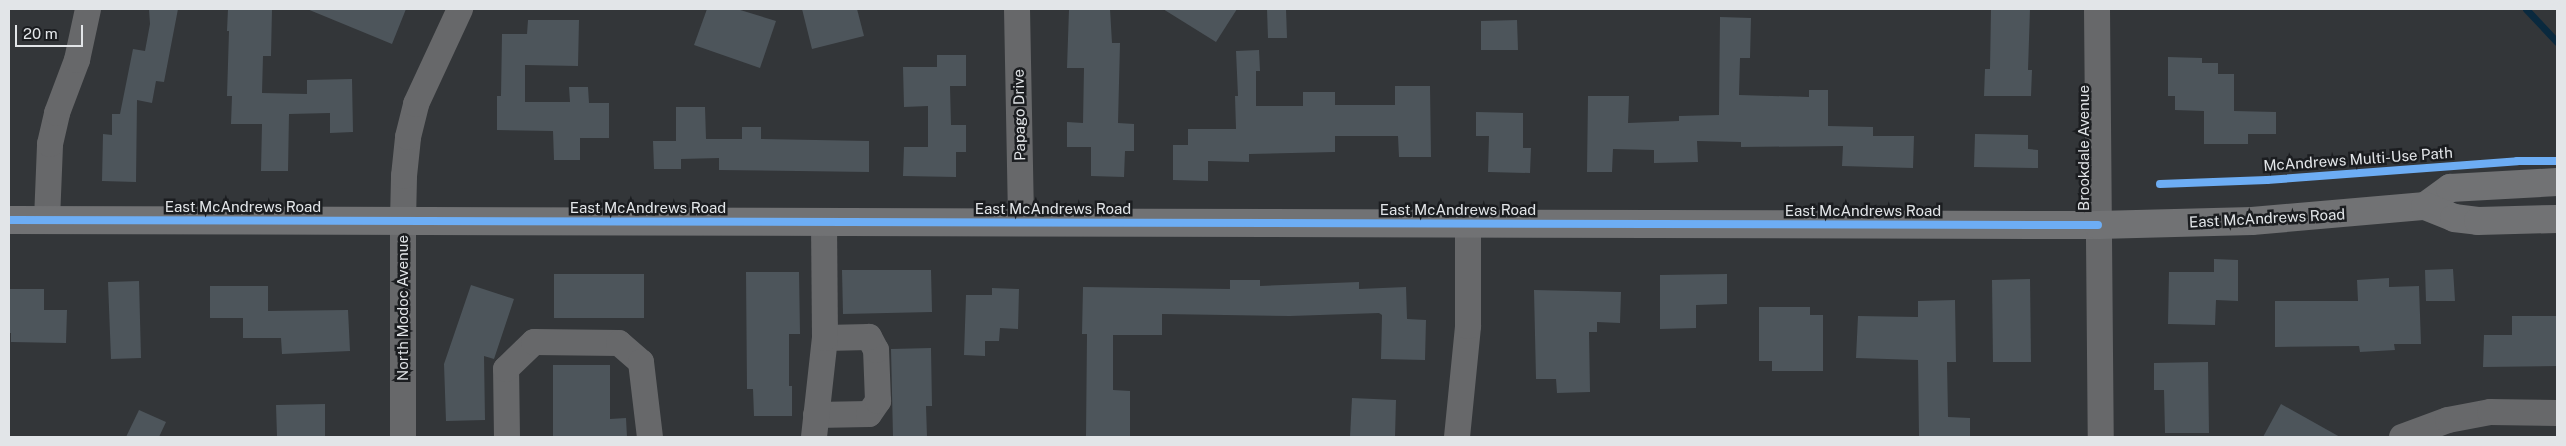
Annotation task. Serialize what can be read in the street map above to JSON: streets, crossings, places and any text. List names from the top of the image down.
{
  "streets": {
    "main road": ["East McAndrews Road"],
    "street": ["Papago Drive", "Brookdale Avenue", "North Modoc Avenue"],
    "cycle path": ["McAndrews Multi-Use Path"]
  },
  "crossings": [
    ["Papago Drive", "East McAndrews Road"],
    ["Brookdale Avenue", "East McAndrews Road"],
    ["East McAndrews Road", "North Modoc Avenue"]
  ],
  "scale_bar": "20 m"
}
